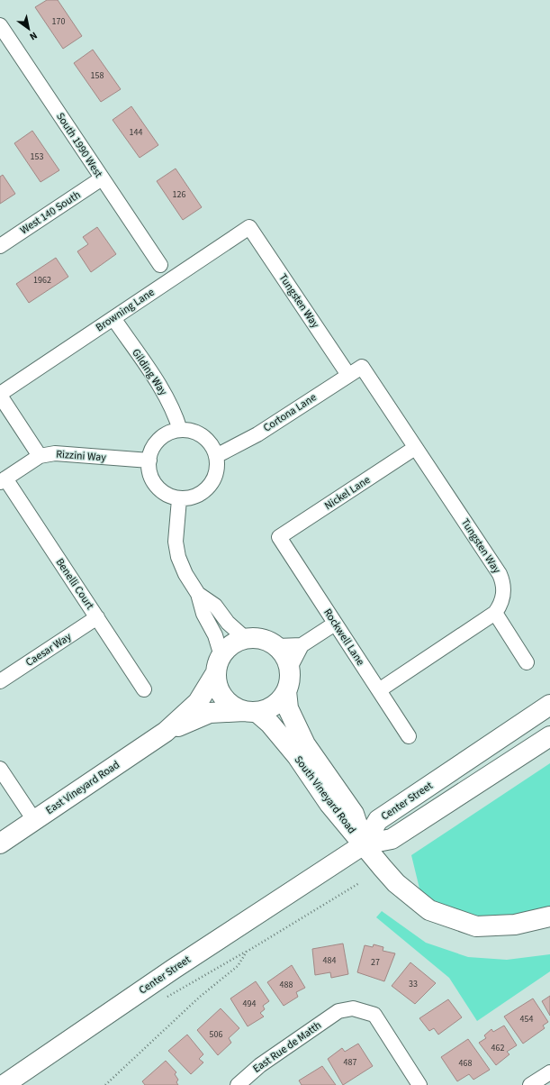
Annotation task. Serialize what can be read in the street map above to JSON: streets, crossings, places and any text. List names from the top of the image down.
{
  "streets": {
    "street": [
      "South 1990 West",
      "West 140 South",
      "Tungsten Way",
      "Browning Lane",
      "Gilding Way",
      "Cortona Lane",
      "Rizzini Way",
      "Nickel Lane",
      "Benelli Court",
      "Rockwell Lane",
      "Caesar Way",
      "East Vineyard Road",
      "South Vineyard Road",
      "Center Street",
      "East Rue de Matth"
    ]
  },
  "crossings": [
    ["South 1990 West", "West 140 South"],
    ["Tungsten Way", "Browning Lane"],
    ["Tungsten Way", "Cortona Lane"],
    ["Tungsten Way", "Nickel Lane"],
    ["Browning Lane", "Gilding Way"],
    ["Browning Lane", "Rizzini Way"],
    ["Gilding Way", "Cortona Lane"],
    ["Gilding Way", "Rizzini Way"],
    ["Cortona Lane", "Rizzini Way"],
    ["Rizzini Way", "Benelli Court"],
    ["Nickel Lane", "Rockwell Lane"],
    ["Benelli Court", "Caesar Way"],
    ["East Vineyard Road", "South Vineyard Road"],
    ["South Vineyard Road", "Center Street"]
  ],
  "house_numbers": [
    "170",
    "158",
    "144",
    "153",
    "126",
    "1962",
    "484",
    "27",
    "33",
    "488",
    "494",
    "454",
    "506",
    "462",
    "487",
    "468"
  ],
  "north": "bottom right"
}
